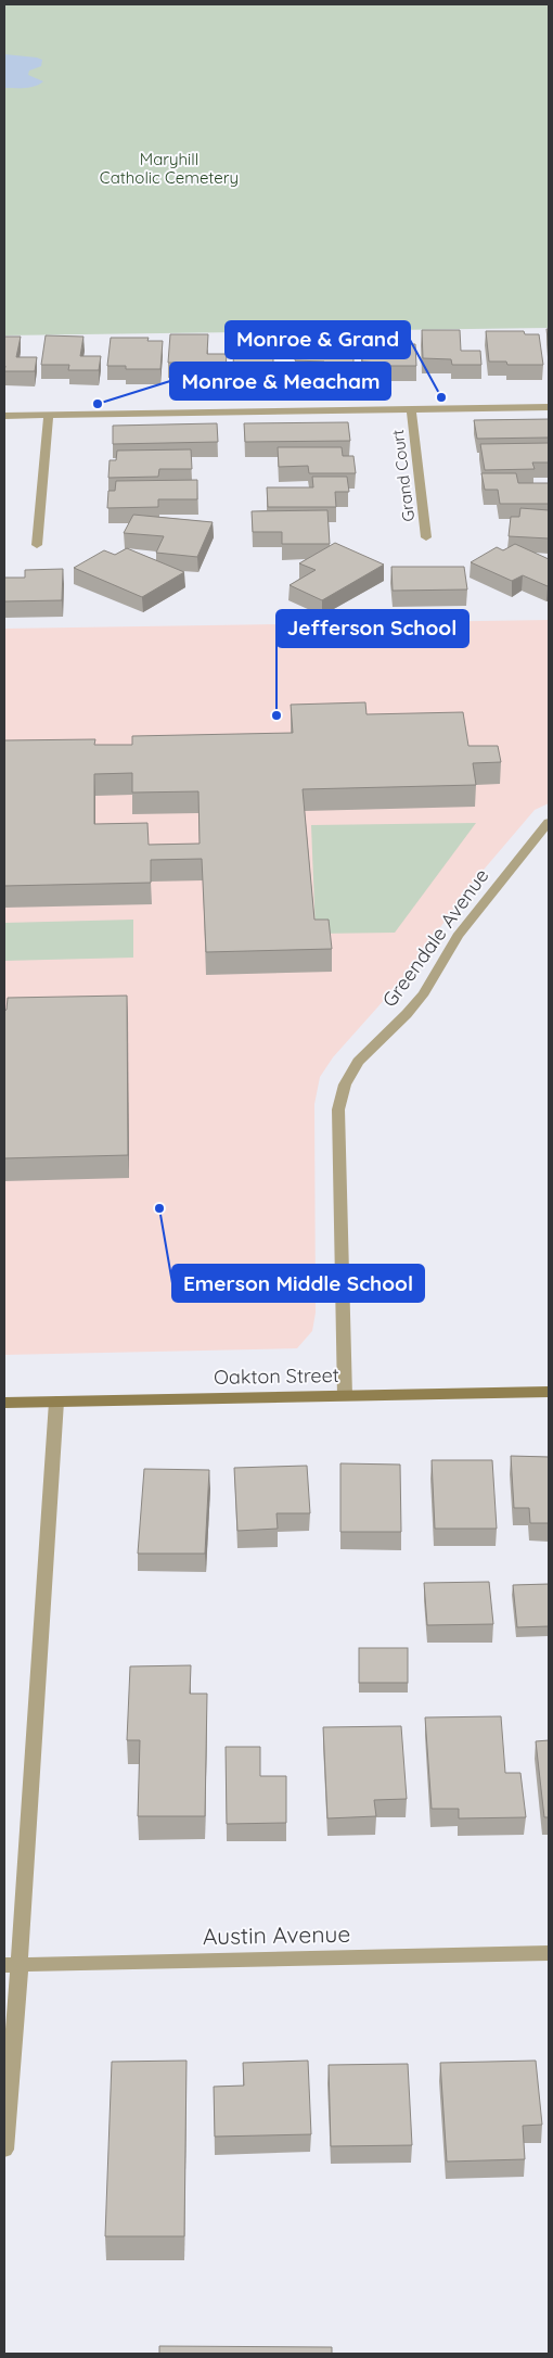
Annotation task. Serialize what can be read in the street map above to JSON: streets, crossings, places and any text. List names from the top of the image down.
{
  "streets": {
    "main road": ["Oakton Street"],
    "street": ["Grand Court", "Greendale Avenue", "Austin Avenue"]
  },
  "crossings": [
    ["Greendale Avenue", "Oakton Street"]
  ],
  "parks": ["Maryhill Catholic Cemetery"],
  "places": [
    "Monroe & Grand",
    "Monroe & Meacham",
    "Jefferson School",
    "Emerson Middle School"
  ]
}
